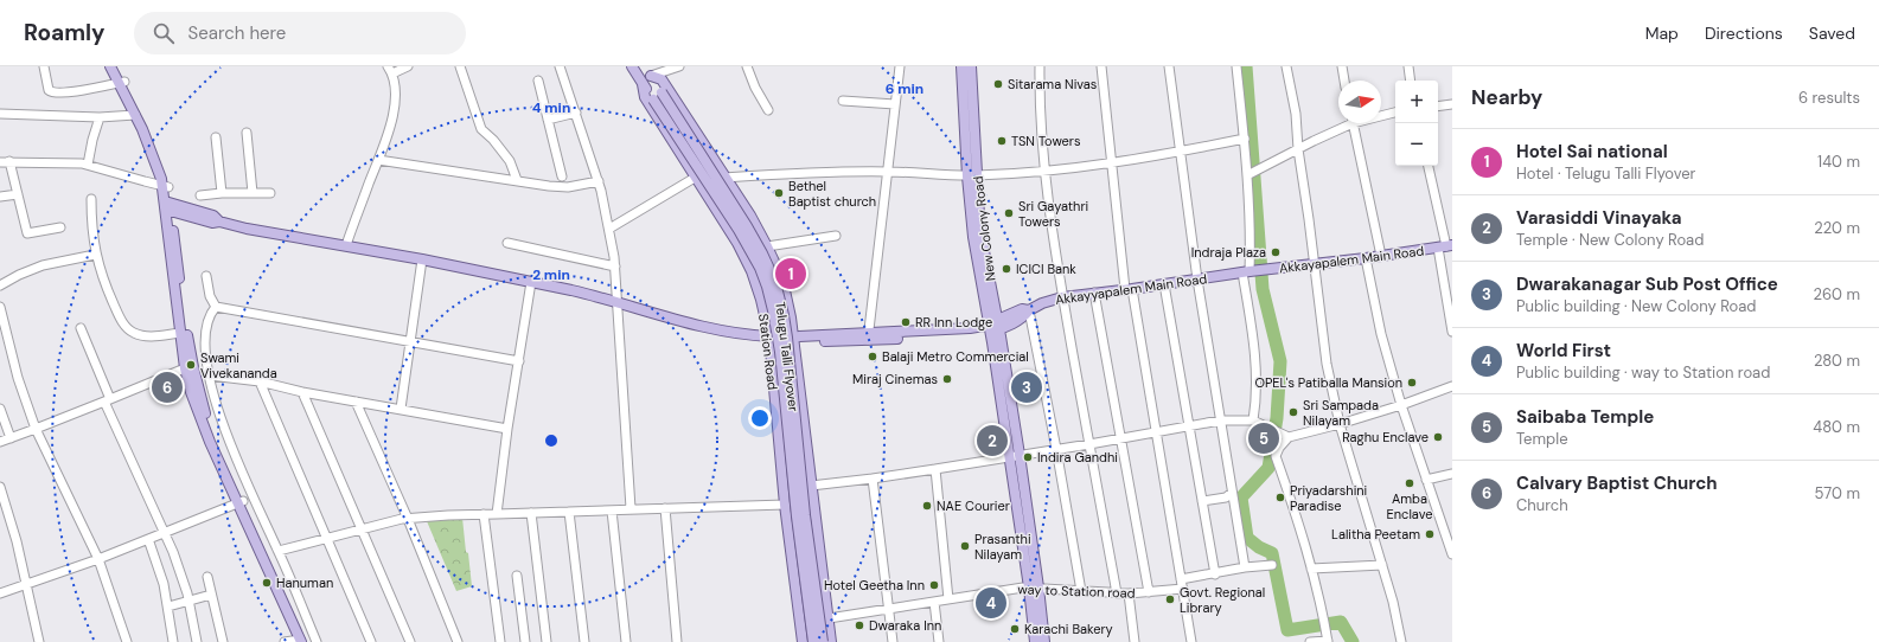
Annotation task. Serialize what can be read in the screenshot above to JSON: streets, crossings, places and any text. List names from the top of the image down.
{
  "streets": {
    "main road": [
      "New Colony Road",
      "Akkayapalem Main Road",
      "Akkayyapalem Main Road",
      "Station Road",
      "Telugu Talli Flyover"
    ],
    "street": ["way to Station road"]
  },
  "crossings": [
    ["New Colony Road", "Akkayyapalem Main Road"],
    ["New Colony Road", "way to Station road"],
    ["Akkayapalem Main Road", "Akkayyapalem Main Road"],
    ["Station Road", "Telugu Talli Flyover"]
  ],
  "places": [
    "Sitarama Nivas",
    "TSN Towers",
    "Bethel Baptist church",
    "Sri Gayathri Towers",
    "Indraja Plaza",
    "ICICI Bank",
    "RR Inn Lodge",
    "Balaji Metro Commercial",
    "Swami Vivekananda",
    "Miraj Cinemas",
    "OPEL's Patiballa Mansion",
    "Sri Sampada Nilayam",
    "Raghu Enclave",
    "Indira Gandhi",
    "Amba Enclave",
    "Priyadarshini Paradise",
    "NAE Courier",
    "Lalitha Peetam",
    "Prasanthi Nilayam",
    "Hanuman",
    "Hotel Geetha Inn",
    "Govt. Regional Library",
    "Dwaraka Inn",
    "Karachi Bakery"
  ],
  "north": "right",
  "page": {
    "header": "Roamly",
    "search": "Search here",
    "nav": ["Map", "Directions", "Saved"],
    "heading": ["Nearby", "6 results"],
    "map_buttons": ["+", "−"],
    "list": [
      {
        "mark": "1",
        "name": "Hotel Sai national",
        "note": "Hotel · Telugu Talli Flyover",
        "value": "140 m"
      },
      {
        "mark": "2",
        "name": "Varasiddi Vinayaka",
        "note": "Temple · New Colony Road",
        "value": "220 m"
      },
      {
        "mark": "3",
        "name": "Dwarakanagar Sub Post Office",
        "note": "Public building · New Colony Road",
        "value": "260 m"
      },
      {
        "mark": "4",
        "name": "World First",
        "note": "Public building · way to Station road",
        "value": "280 m"
      },
      {
        "mark": "5",
        "name": "Saibaba Temple",
        "note": "Temple",
        "value": "480 m"
      },
      {
        "mark": "6",
        "name": "Calvary Baptist Church",
        "note": "Church",
        "value": "570 m"
      }
    ],
    "pins": [
      "1",
      "3",
      "6",
      "5",
      "2",
      "4"
    ]
  },
  "rings": ["6 min", "4 min", "2 min"]
}
